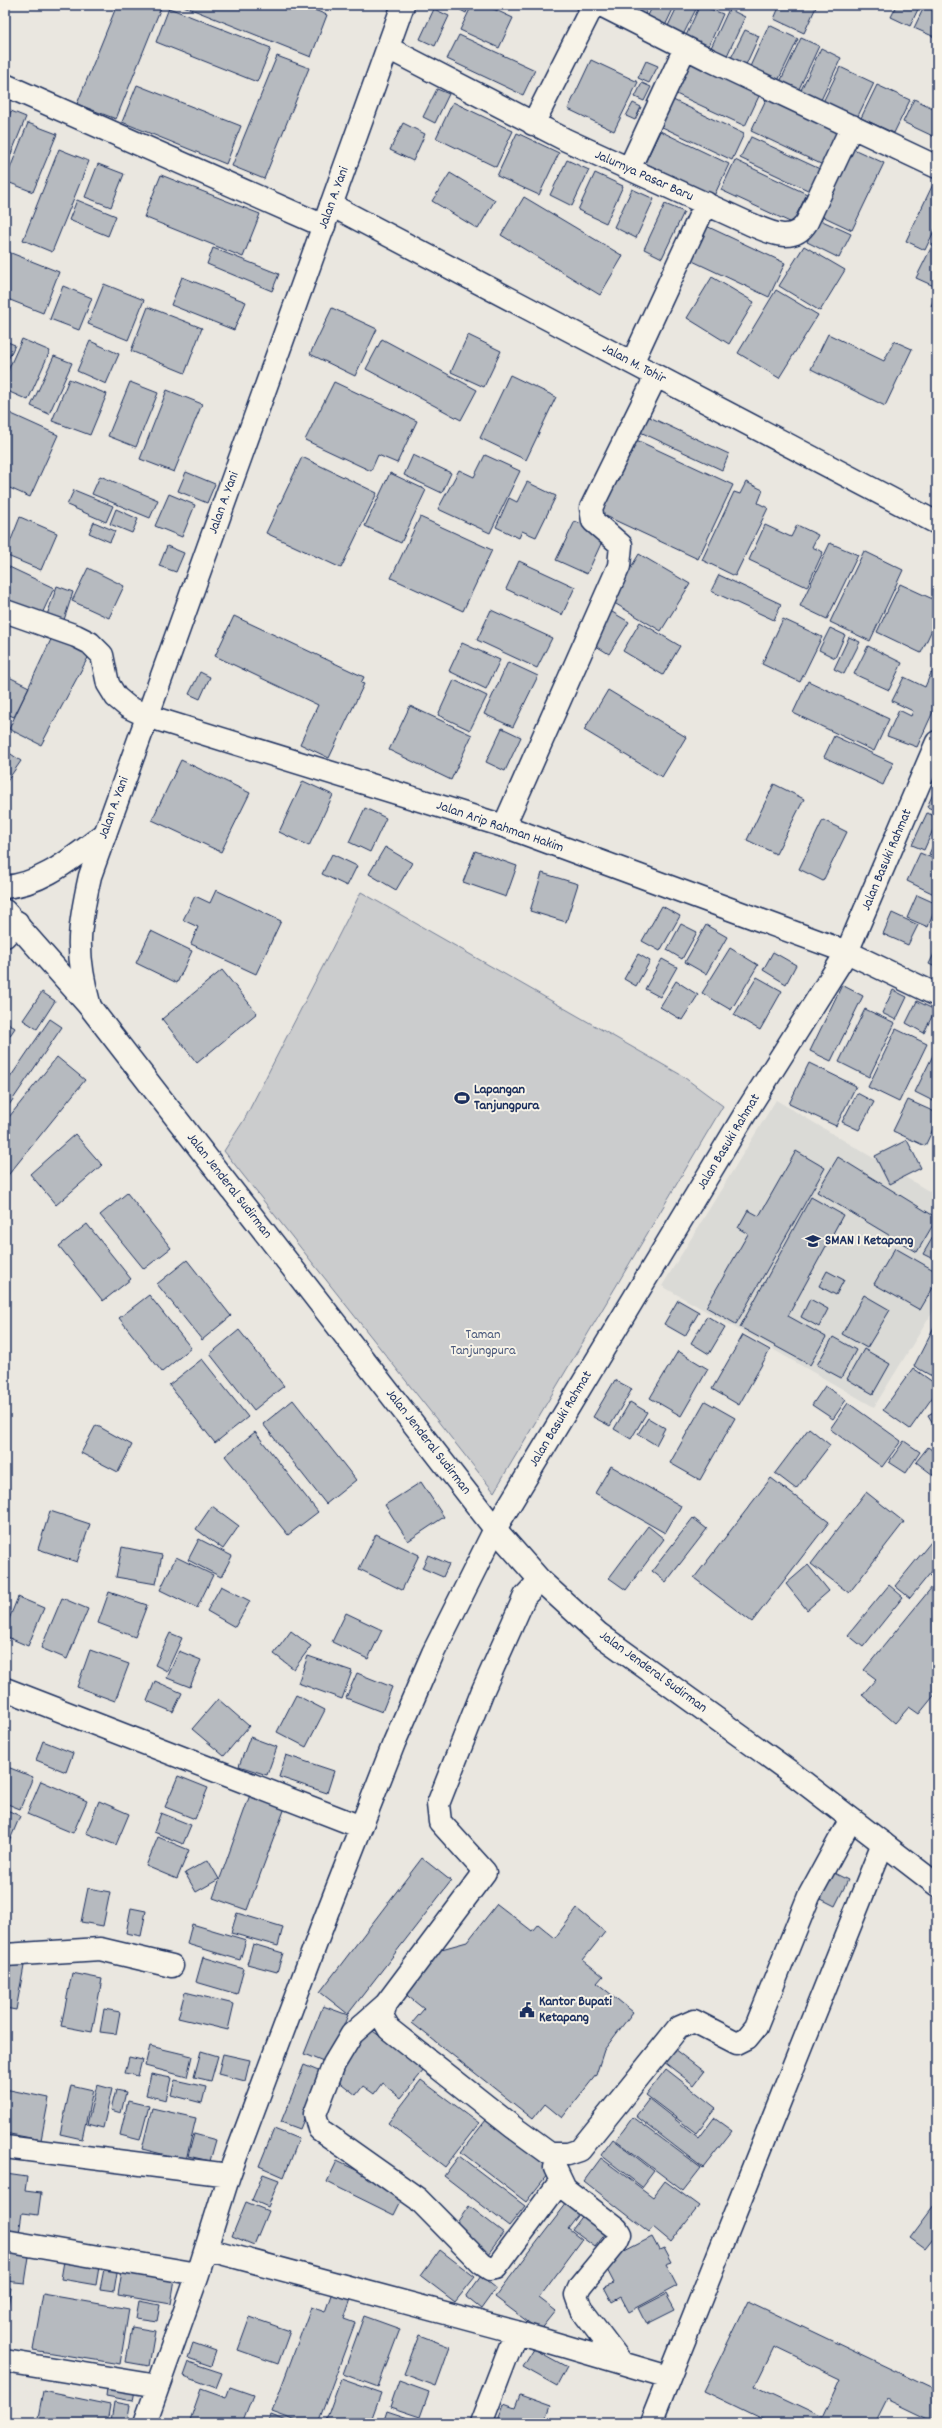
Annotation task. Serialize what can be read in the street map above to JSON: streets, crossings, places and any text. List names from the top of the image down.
{
  "streets": {
    "street": [
      "Jalurnya Pasar Baru",
      "Jalan A. Yani",
      "Jalan M. Tohir",
      "Jalan Arip Rahman Hakim",
      "Jalan Basuki Rahmat",
      "Jalan Jenderal Sudirman"
    ]
  },
  "crossings": [
    ["Jalurnya Pasar Baru", "Jalan A. Yani"],
    ["Jalan A. Yani", "Jalan M. Tohir"],
    ["Jalan A. Yani", "Jalan Arip Rahman Hakim"],
    ["Jalan A. Yani", "Jalan Jenderal Sudirman"],
    ["Jalan Arip Rahman Hakim", "Jalan Basuki Rahmat"],
    ["Jalan Basuki Rahmat", "Jalan Jenderal Sudirman"]
  ],
  "parks": ["Taman Tanjungpura"],
  "places": {
    "sports": ["Lapangan Tanjungpura"],
    "school or university": ["SMAN 1 Ketapang"],
    "public building": ["Kantor Bupati Ketapang"]
  }
}
